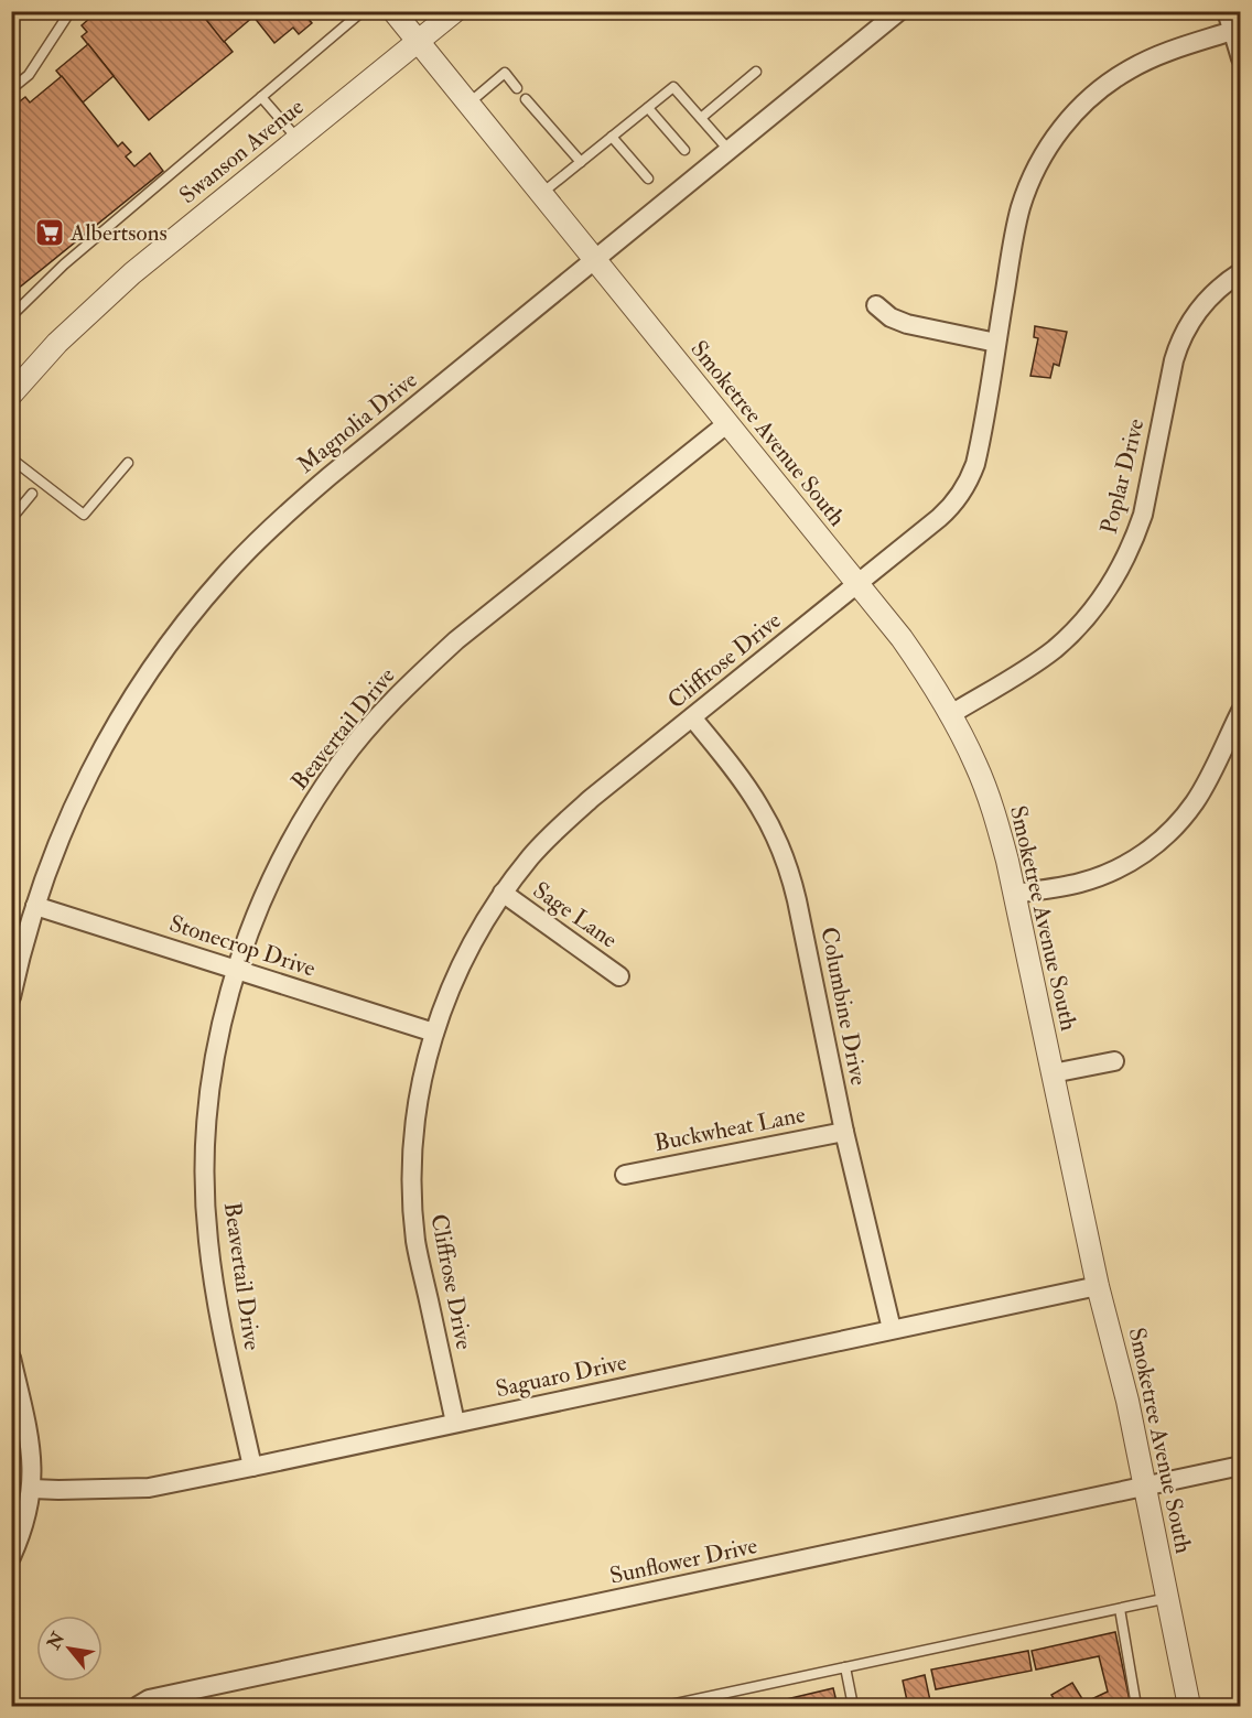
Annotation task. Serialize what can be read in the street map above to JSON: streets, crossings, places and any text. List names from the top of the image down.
{
  "streets": {
    "street": [
      "Swanson Avenue",
      "Magnolia Drive",
      "Smoketree Avenue South",
      "Poplar Drive",
      "Cliffrose Drive",
      "Beavertail Drive",
      "Sage Lane",
      "Stonecrop Drive",
      "Columbine Drive",
      "Buckwheat Lane",
      "Saguaro Drive",
      "Sunflower Drive"
    ]
  },
  "crossings": [
    ["Swanson Avenue", "Smoketree Avenue South"],
    ["Magnolia Drive", "Smoketree Avenue South"],
    ["Magnolia Drive", "Stonecrop Drive"],
    ["Smoketree Avenue South", "Poplar Drive"],
    ["Smoketree Avenue South", "Cliffrose Drive"],
    ["Smoketree Avenue South", "Beavertail Drive"],
    ["Smoketree Avenue South", "Saguaro Drive"],
    ["Smoketree Avenue South", "Sunflower Drive"],
    ["Cliffrose Drive", "Sage Lane"],
    ["Cliffrose Drive", "Stonecrop Drive"],
    ["Cliffrose Drive", "Columbine Drive"],
    ["Cliffrose Drive", "Saguaro Drive"],
    ["Beavertail Drive", "Stonecrop Drive"],
    ["Beavertail Drive", "Saguaro Drive"],
    ["Columbine Drive", "Buckwheat Lane"],
    ["Columbine Drive", "Saguaro Drive"]
  ],
  "places": {
    "supermarket": ["Albertsons"]
  },
  "north": "top left"
}
